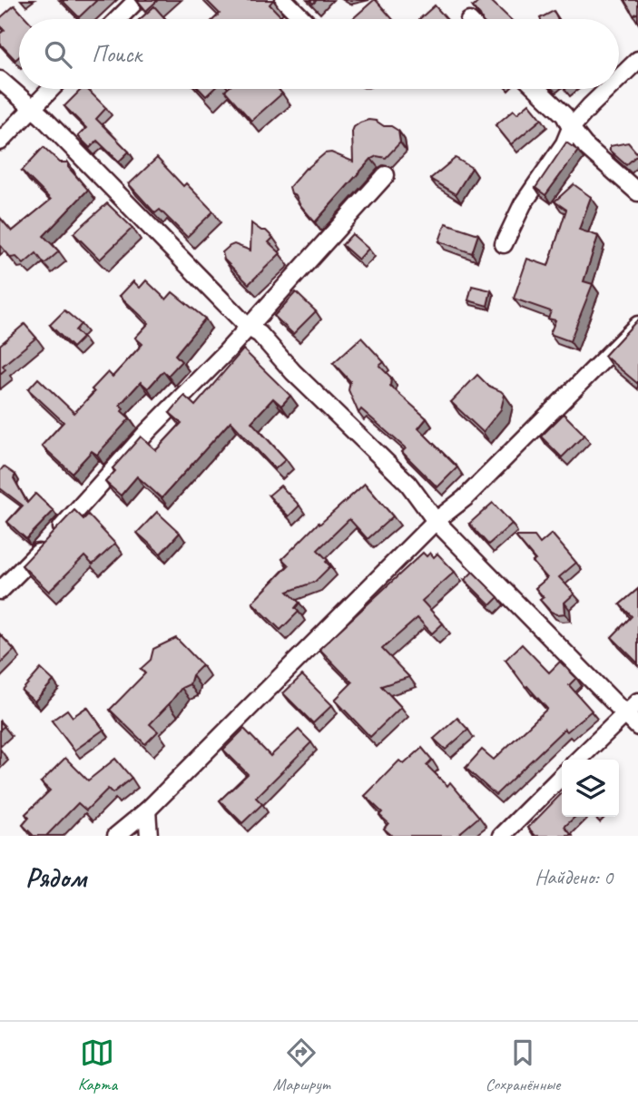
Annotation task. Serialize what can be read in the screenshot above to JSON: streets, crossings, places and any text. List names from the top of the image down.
{
  "page": {
    "search": "Поиск",
    "heading": ["Рядом", "Найдено: 0"],
    "nav": ["Карта", "Маршрут", "Сохранённые"]
  }
}
